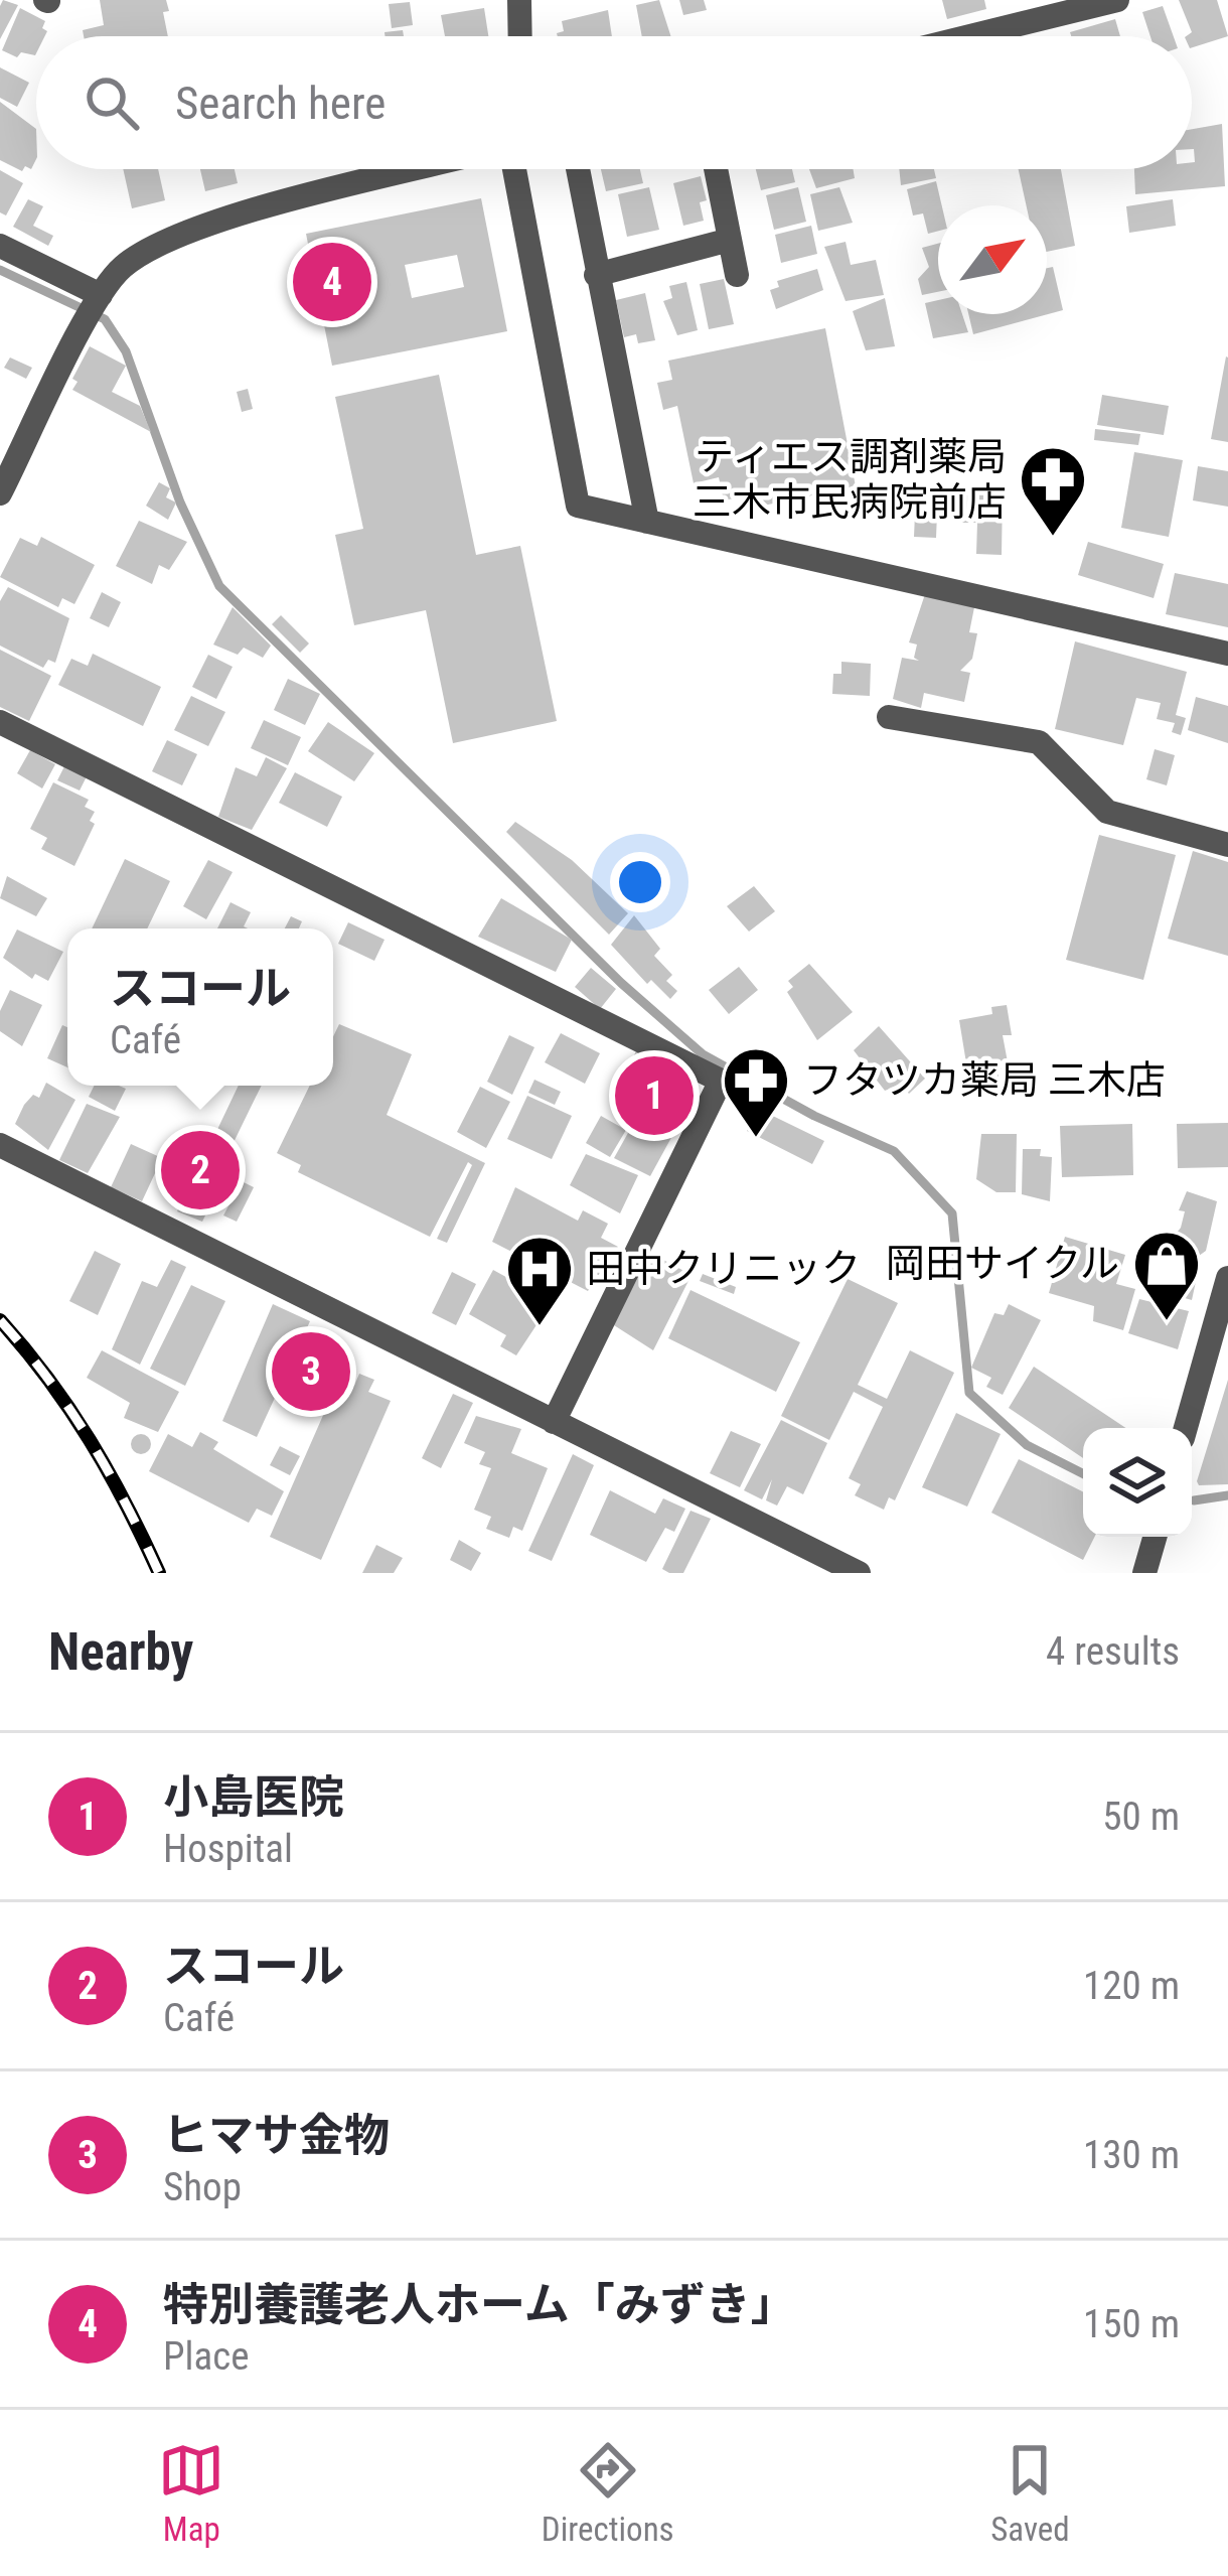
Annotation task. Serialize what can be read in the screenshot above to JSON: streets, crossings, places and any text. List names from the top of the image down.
{
  "places": {
    "pharmacy": ["ティエス調剤薬局 三木市民病院前店", "フタツカ薬局 三木店"],
    "shop": ["岡田サイクル"],
    "hospital": ["田中クリニック"]
  },
  "north": "top right",
  "page": {
    "search": "Search here",
    "pins": [
      "4",
      "1",
      "2",
      "3"
    ],
    "popup": ["スコール", "Café"],
    "heading": ["Nearby", "4 results"],
    "list": [
      {
        "mark": "1",
        "name": "小島医院",
        "note": "Hospital",
        "value": "50 m"
      },
      {
        "mark": "2",
        "name": "スコール",
        "note": "Café",
        "value": "120 m"
      },
      {
        "mark": "3",
        "name": "ヒマサ金物",
        "note": "Shop",
        "value": "130 m"
      },
      {
        "mark": "4",
        "name": "特別養護老人ホーム「みずき」",
        "note": "Place",
        "value": "150 m"
      }
    ],
    "nav": ["Map", "Directions", "Saved"]
  }
}
